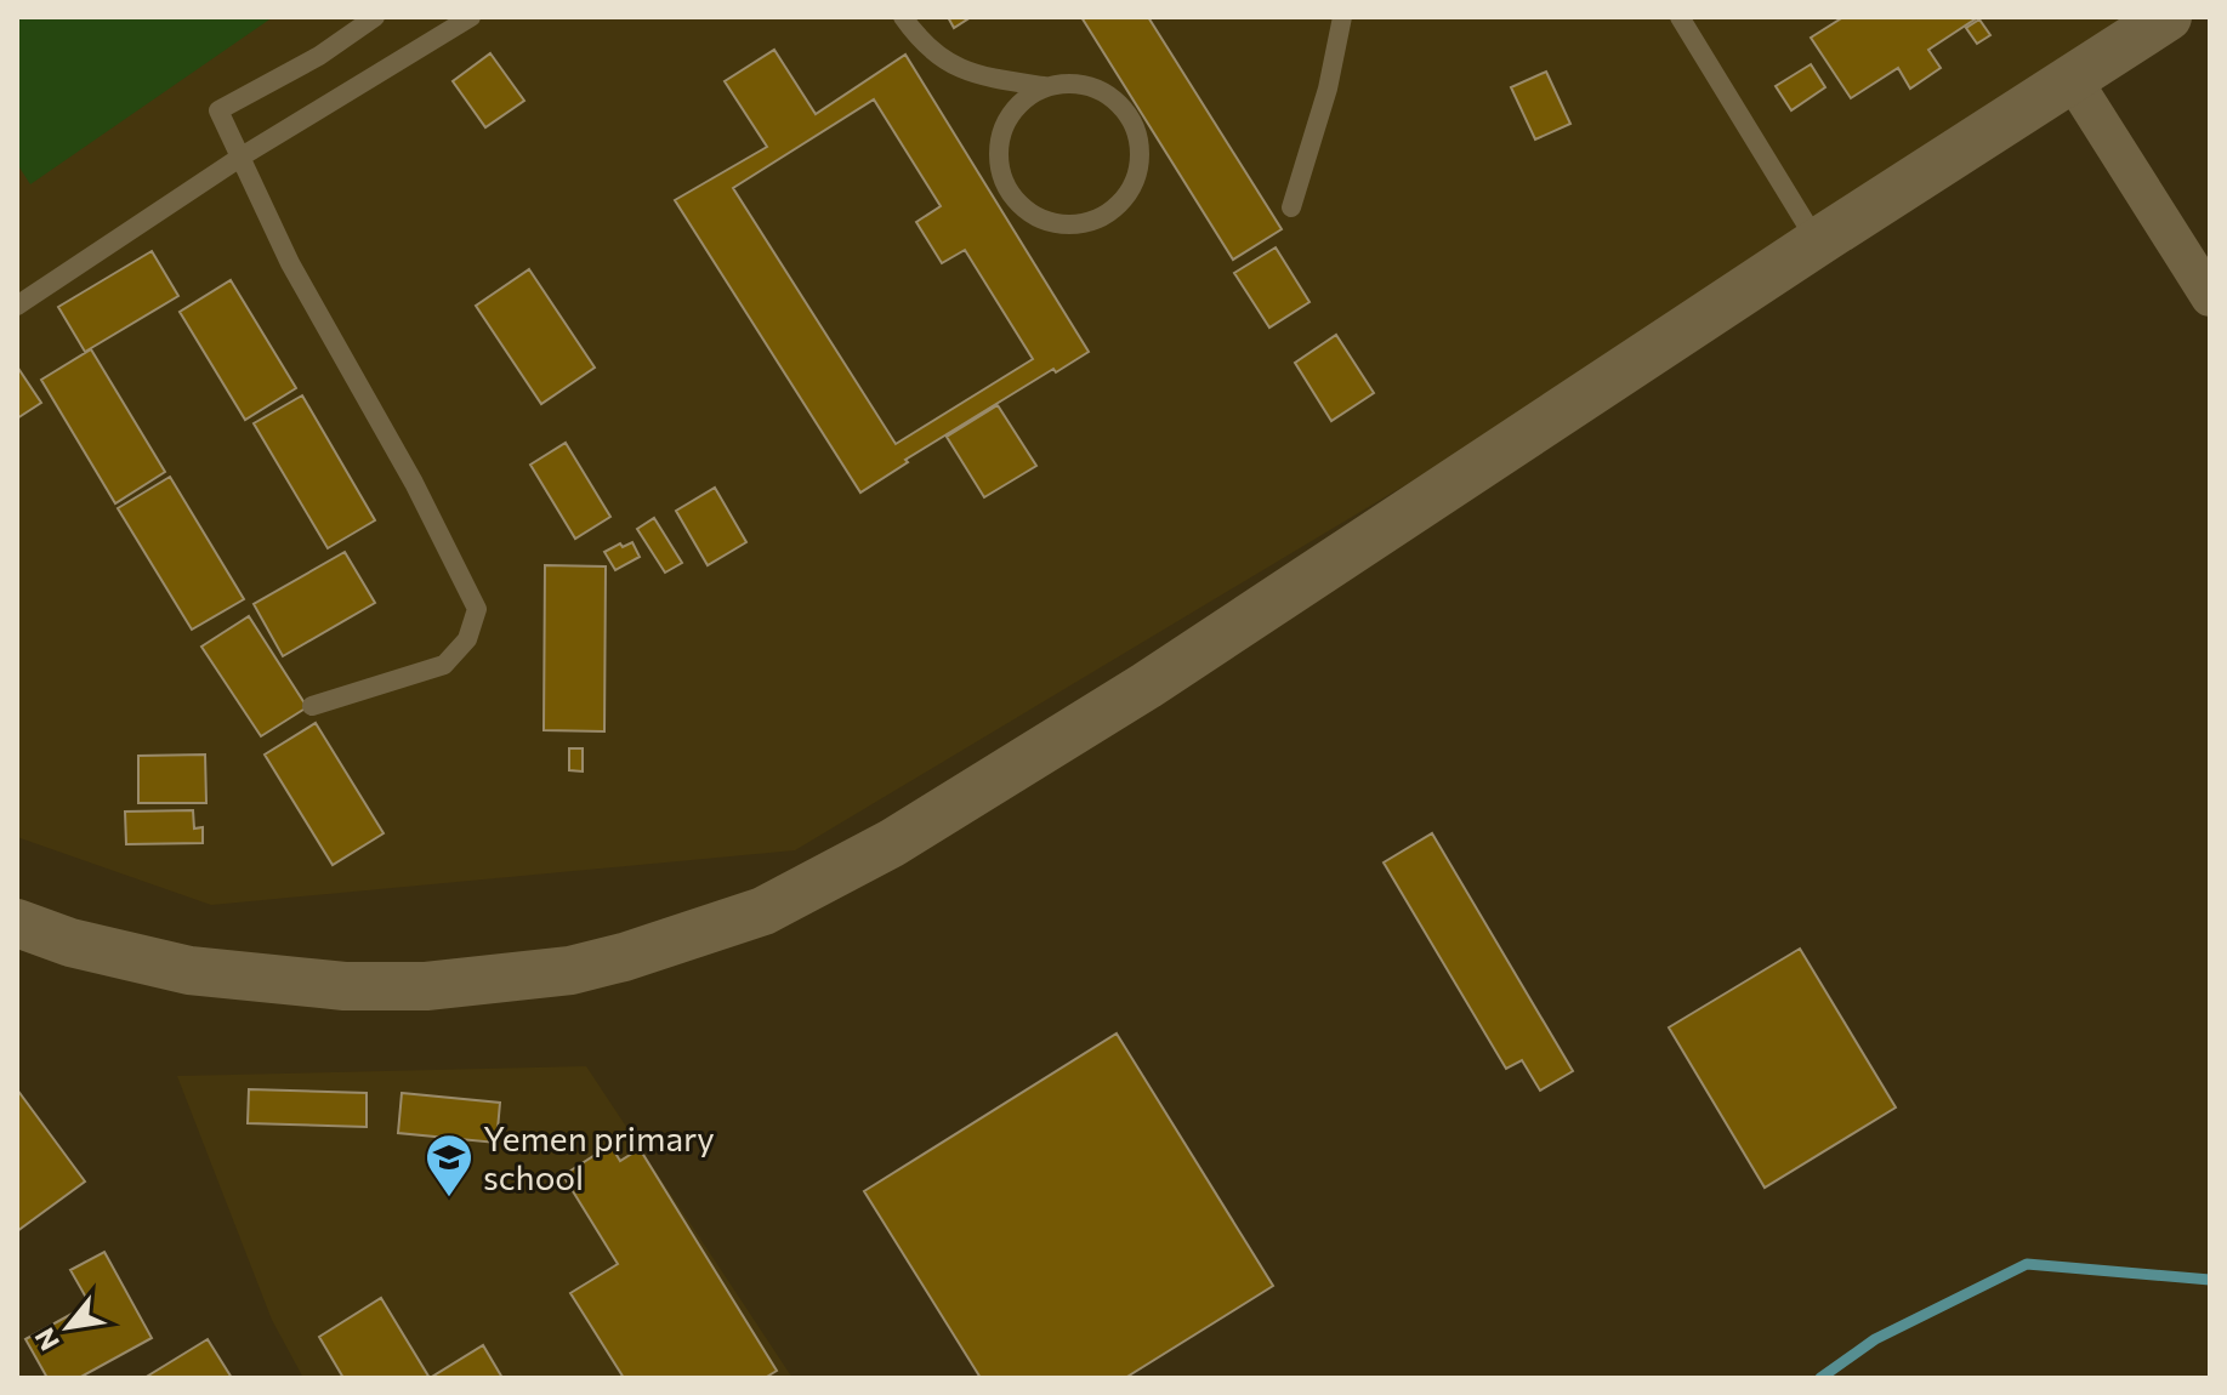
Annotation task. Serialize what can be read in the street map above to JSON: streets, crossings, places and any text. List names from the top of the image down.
{
  "places": {
    "school or university": ["Yemen primary school"]
  },
  "north": "bottom left"
}
